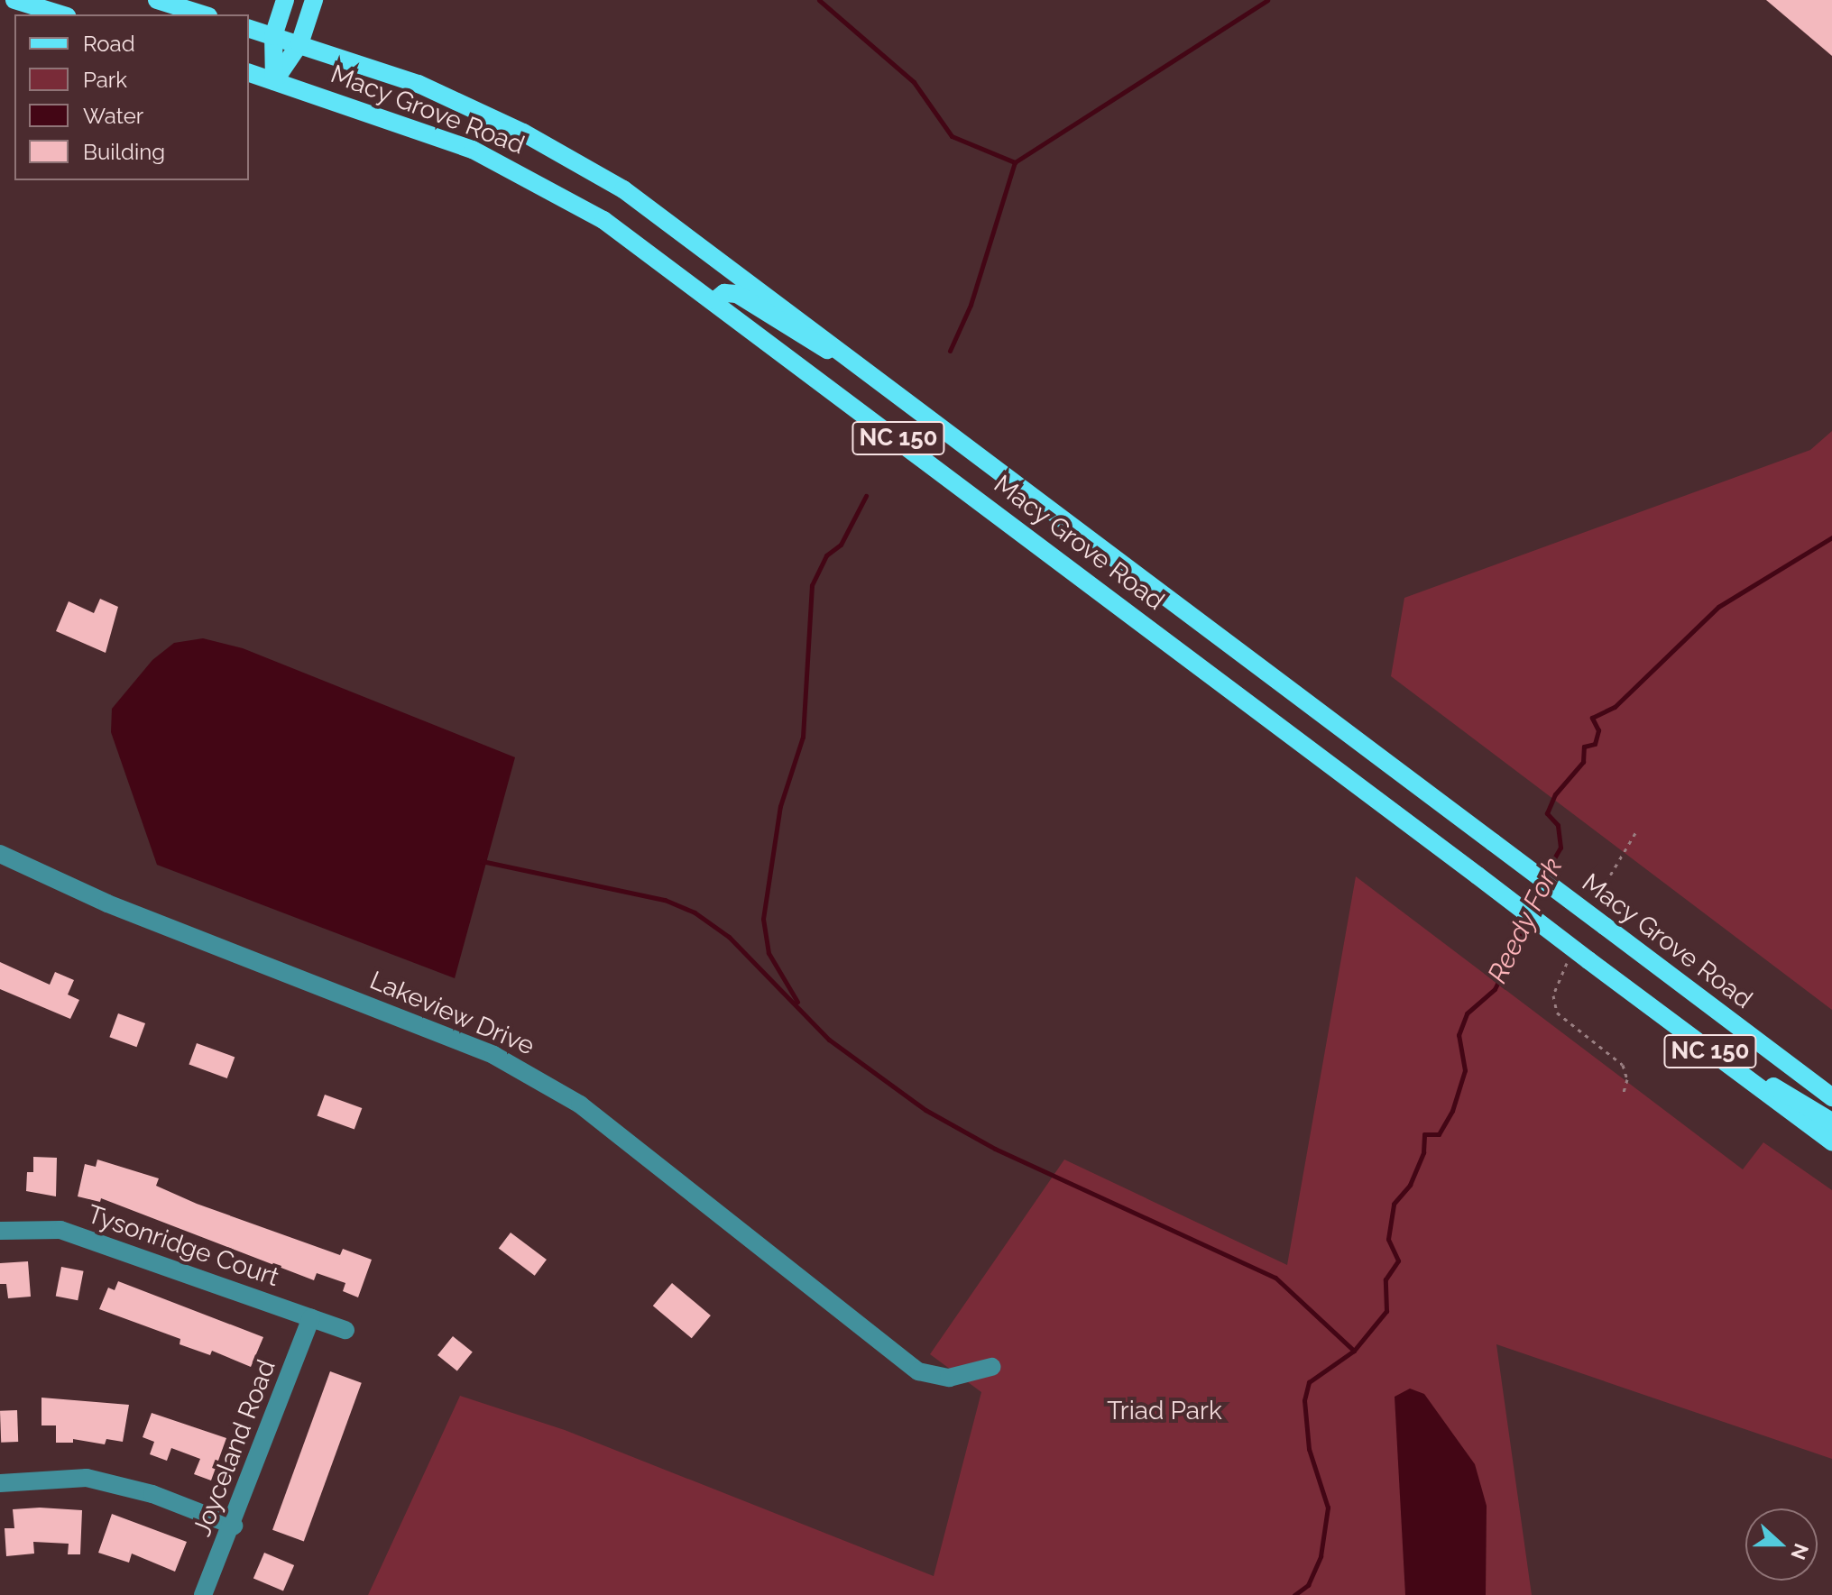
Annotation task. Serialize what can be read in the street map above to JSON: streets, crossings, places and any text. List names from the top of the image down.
{
  "streets": {
    "main road": ["Macy Grove Road", "NC 150"],
    "street": ["Lakeview Drive", "Tysonridge Court", "Joyceland Road"]
  },
  "crossings": [
    ["Tysonridge Court", "Joyceland Road"]
  ],
  "water": ["Reedy Fork"],
  "parks": ["Triad Park"],
  "legend": [
    "Road",
    "Park",
    "Water",
    "Building"
  ],
  "north": "right"
}
